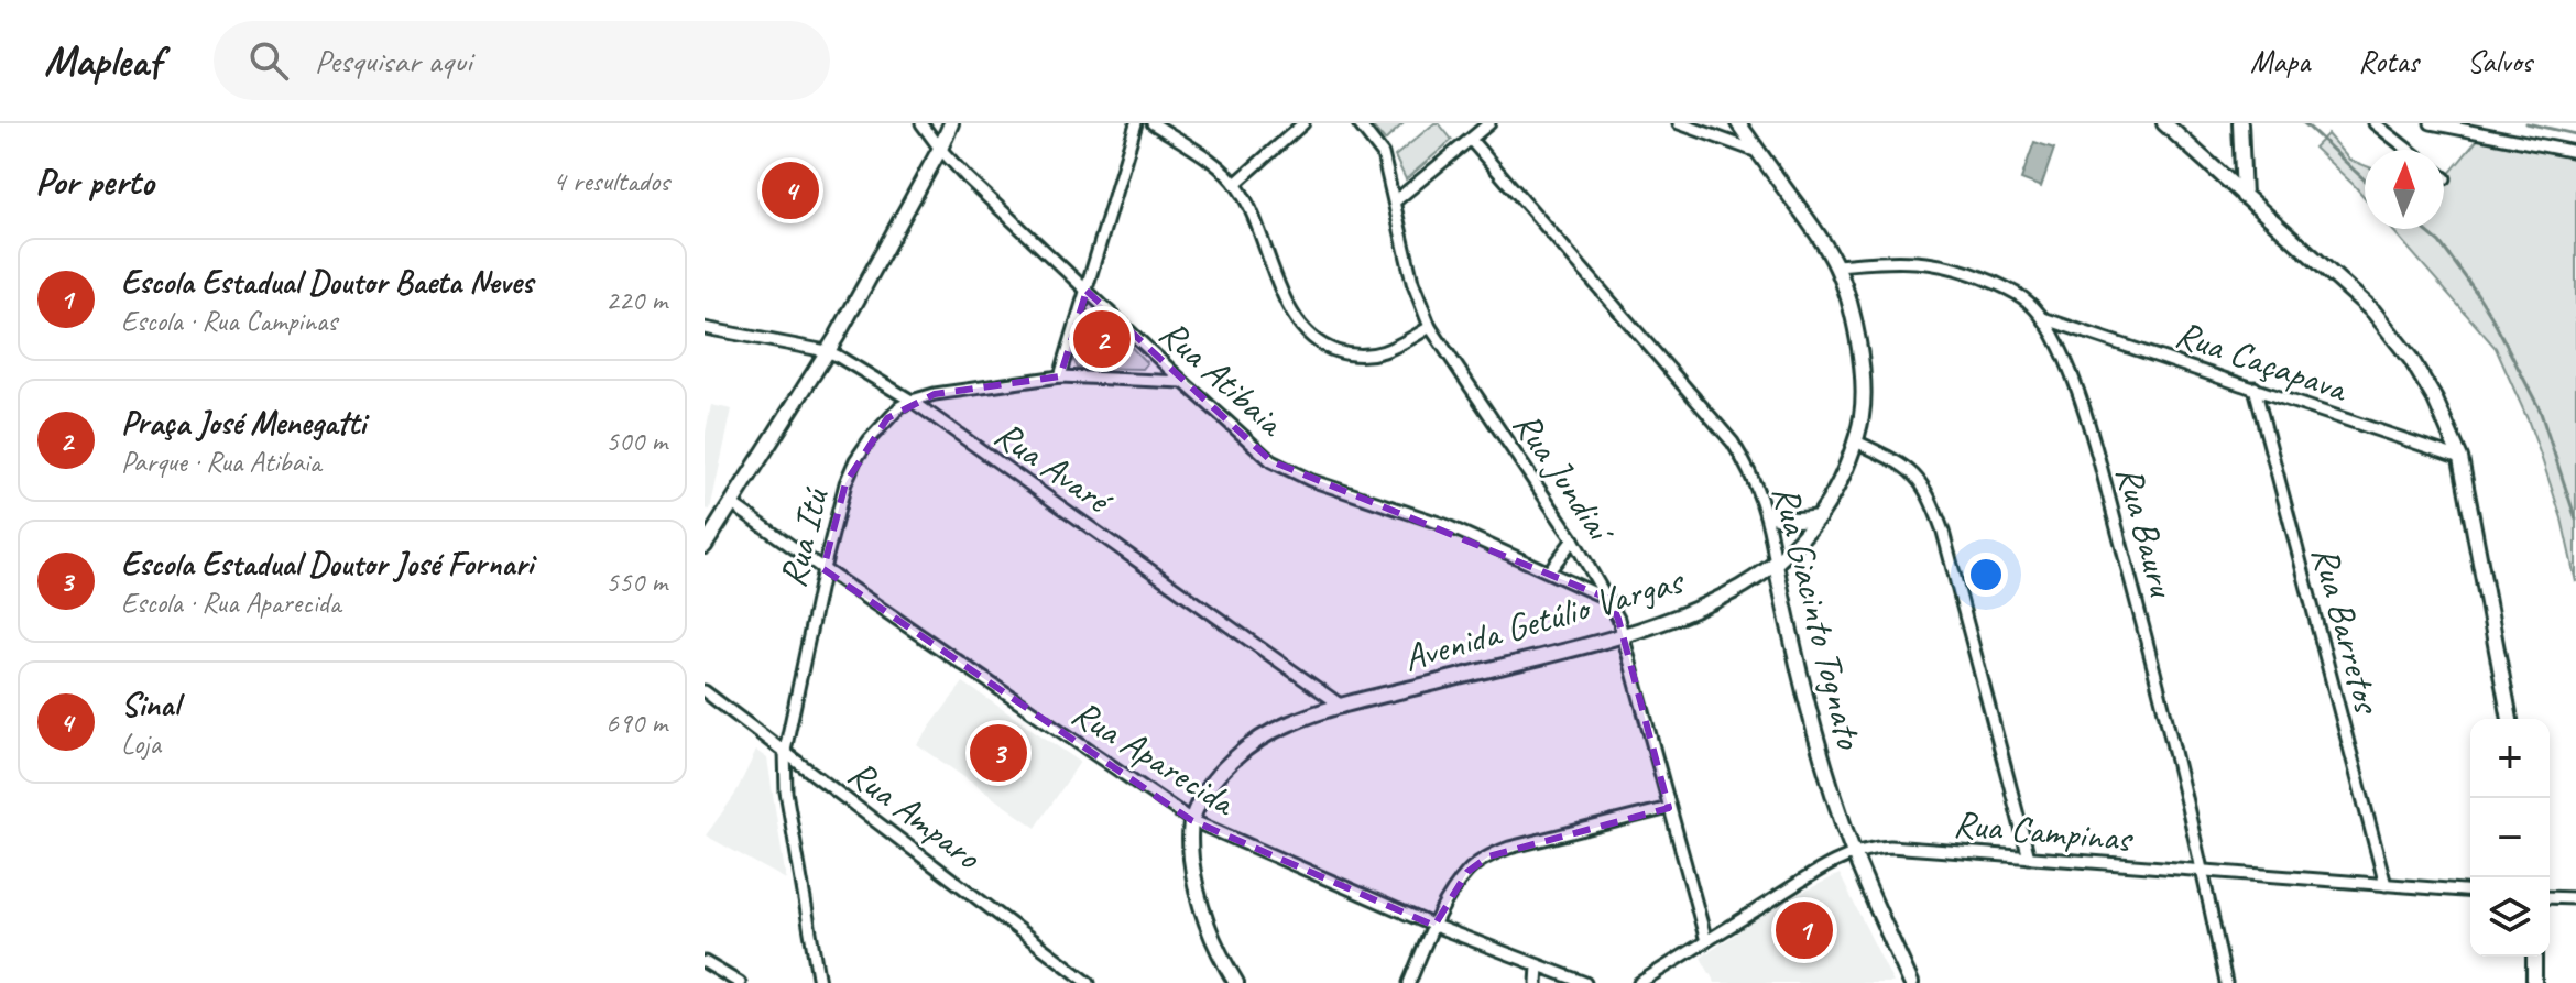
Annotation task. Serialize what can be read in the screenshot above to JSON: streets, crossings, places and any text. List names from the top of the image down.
{
  "streets": {
    "street": [
      "Rua Caçapava",
      "Rua Atibaia",
      "Rua Avaré",
      "Rua Jundiaí",
      "Rua Bauru",
      "Rua Itú",
      "Rua Giacinto Tognato",
      "Avenida Getúlio Vargas",
      "Rua Barretos",
      "Rua Aparecida",
      "Rua Amparo",
      "Rua Campinas"
    ]
  },
  "crossings": [
    ["Rua Caçapava", "Rua Bauru"],
    ["Rua Caçapava", "Rua Barretos"],
    ["Rua Atibaia", "Rua Jundiaí"],
    ["Rua Atibaia", "Rua Itú"],
    ["Rua Avaré", "Rua Itú"],
    ["Rua Avaré", "Avenida Getúlio Vargas"],
    ["Rua Jundiaí", "Avenida Getúlio Vargas"],
    ["Rua Jundiaí", "Rua Campinas"],
    ["Rua Bauru", "Avenida Getúlio Vargas"],
    ["Rua Bauru", "Rua Campinas"],
    ["Rua Itú", "Rua Aparecida"],
    ["Rua Itú", "Rua Amparo"],
    ["Rua Giacinto Tognato", "Avenida Getúlio Vargas"],
    ["Rua Giacinto Tognato", "Rua Campinas"],
    ["Avenida Getúlio Vargas", "Rua Aparecida"],
    ["Rua Barretos", "Rua Campinas"]
  ],
  "north": "top",
  "page": {
    "header": "Mapleaf",
    "search": "Pesquisar aqui",
    "nav": ["Mapa", "Rotas", "Salvos"],
    "heading": ["Por perto", "4 resultados"],
    "pins": [
      "4",
      "2",
      "3",
      "1"
    ],
    "list": [
      {
        "mark": "1",
        "name": "Escola Estadual Doutor Baeta Neves",
        "note": "Escola · Rua Campinas",
        "value": "220 m"
      },
      {
        "mark": "2",
        "name": "Praça José Menegatti",
        "note": "Parque · Rua Atibaia",
        "value": "500 m"
      },
      {
        "mark": "3",
        "name": "Escola Estadual Doutor José Fornari",
        "note": "Escola · Rua Aparecida",
        "value": "550 m"
      },
      {
        "mark": "4",
        "name": "Sinal",
        "note": "Loja",
        "value": "690 m"
      }
    ],
    "map_buttons": ["+", "−"]
  }
}
